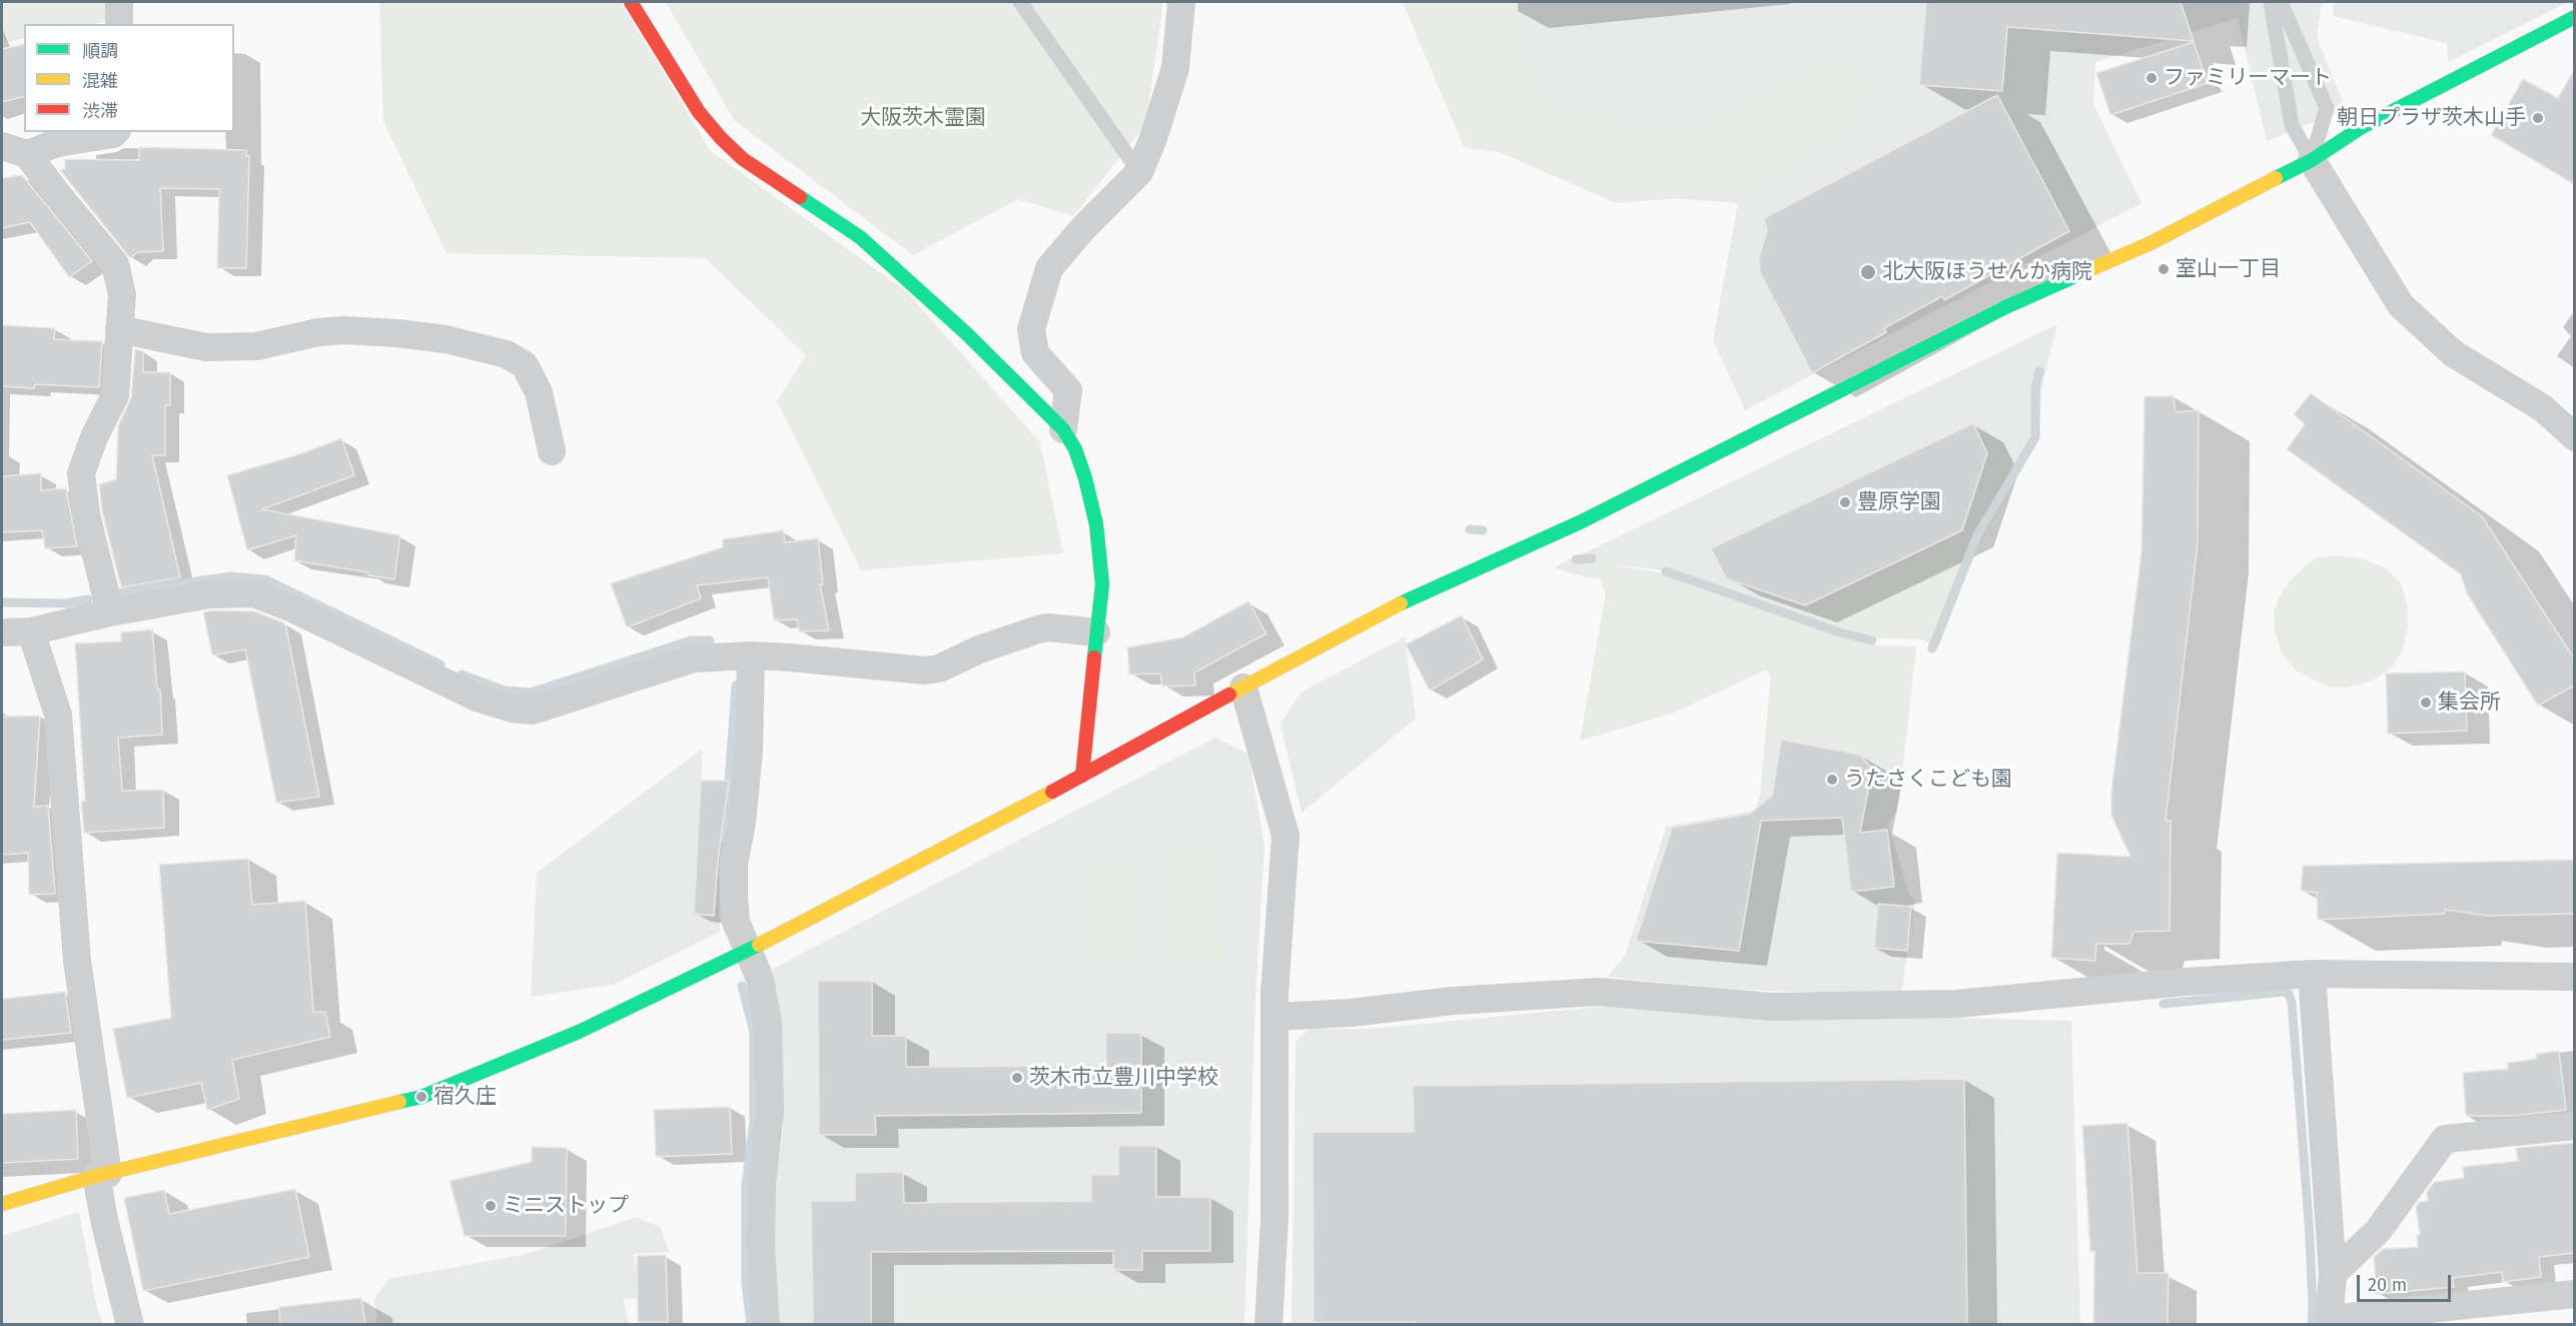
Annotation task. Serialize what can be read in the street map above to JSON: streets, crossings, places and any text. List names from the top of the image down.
{
  "parks": ["大阪茨木霊園"],
  "places": [
    "ファミリーマート",
    "朝日プラザ茨木山手",
    "室山一丁目",
    "北大阪ほうせんか病院",
    "豊原学園",
    "集会所",
    "うたさくこども園",
    "茨木市立豊川中学校",
    "宿久庄",
    "ミニストップ"
  ],
  "legend": ["順調", "混雑", "渋滞"],
  "scale_bar": "20 m"
}
